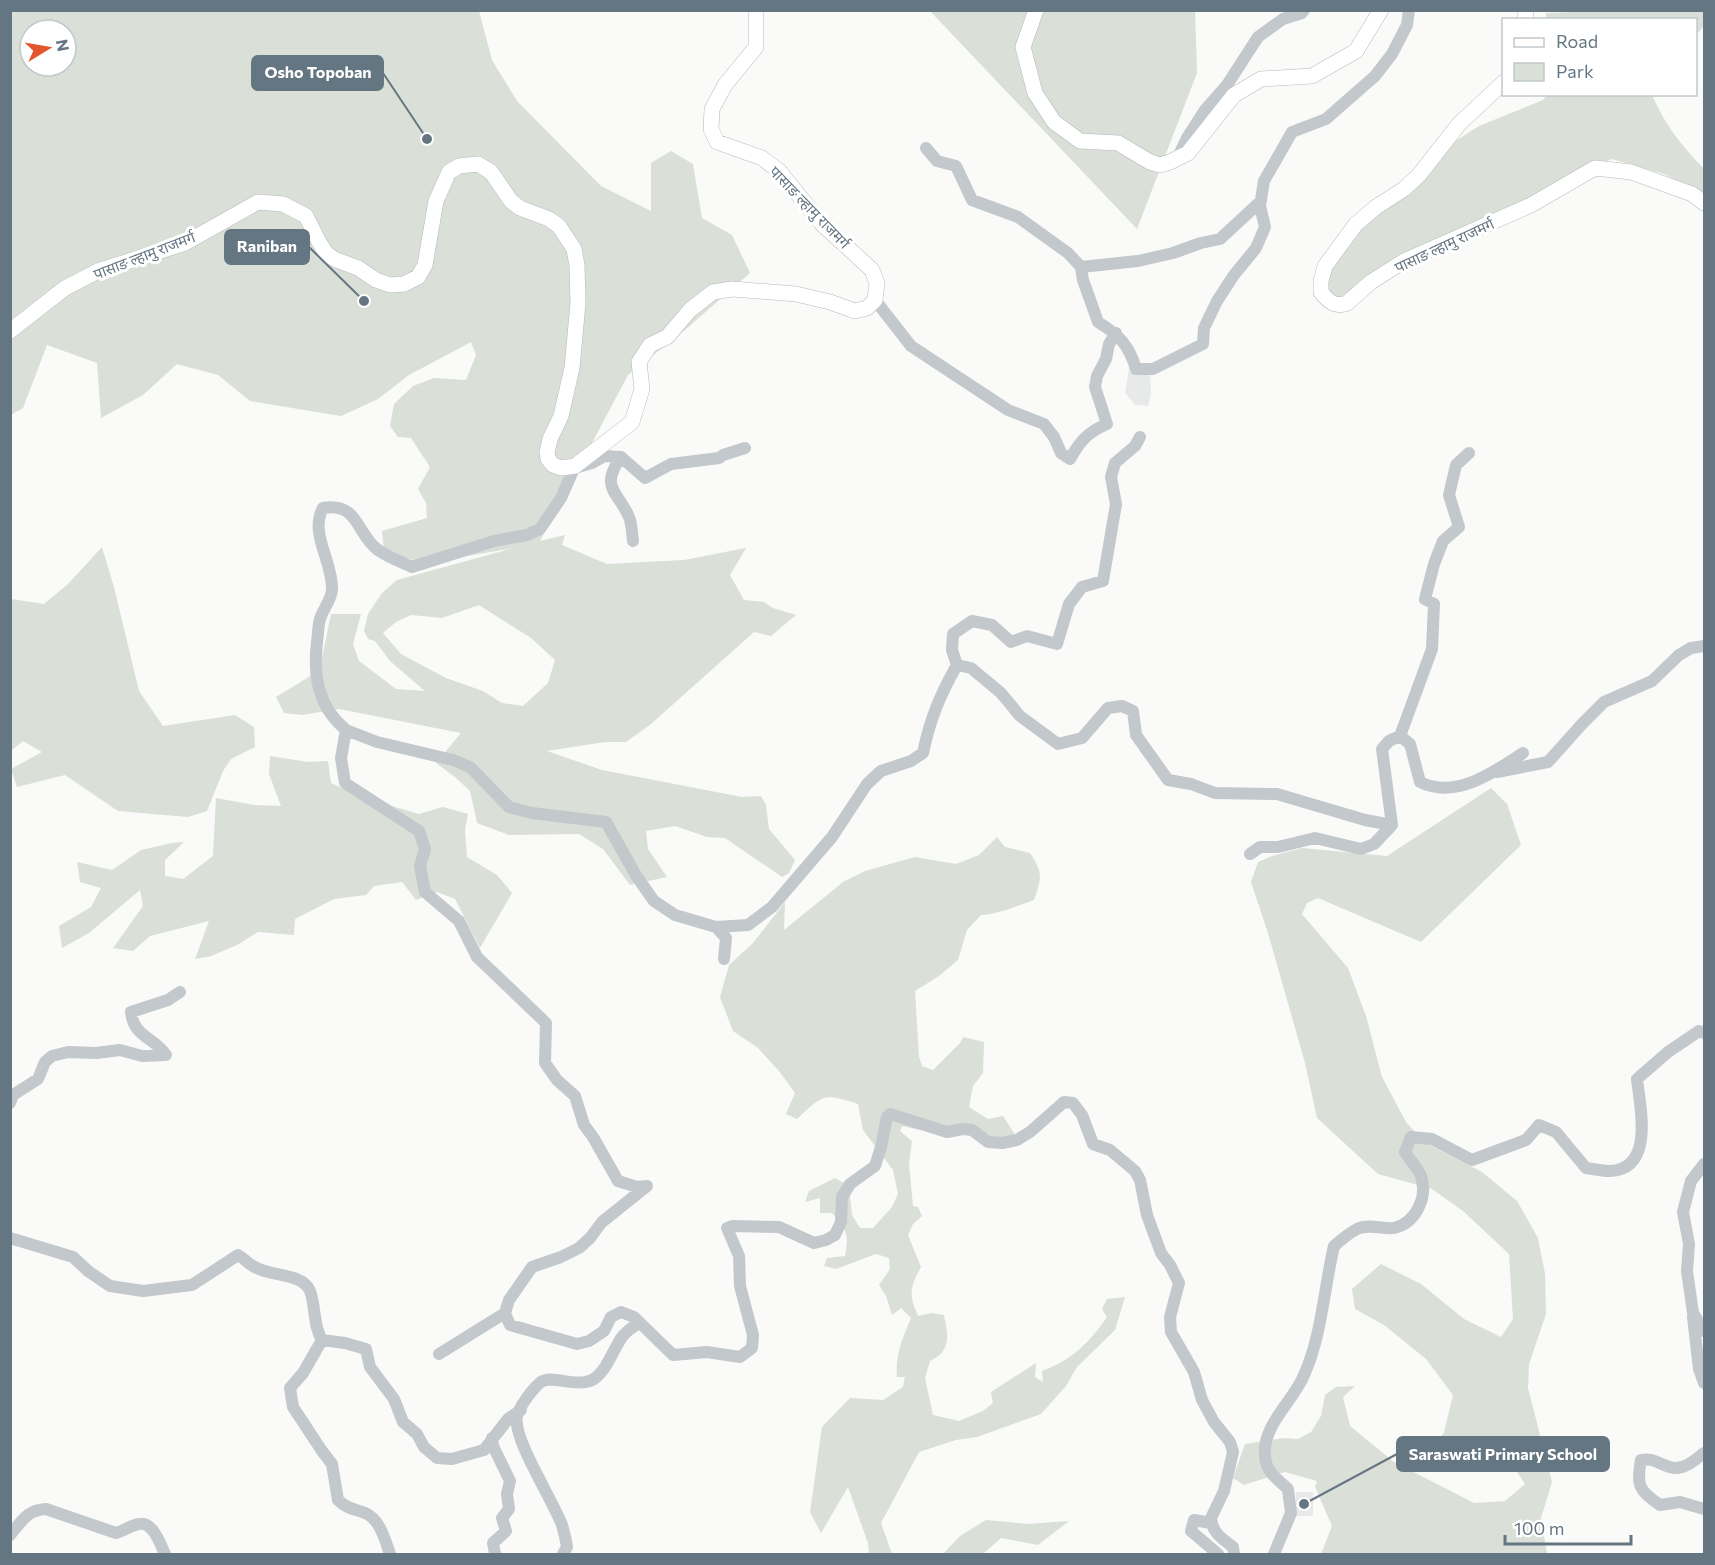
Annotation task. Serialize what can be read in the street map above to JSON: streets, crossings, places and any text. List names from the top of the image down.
{
  "streets": {
    "main road": ["पासाङ ल्हामु राजमर्ग"]
  },
  "places": ["Osho Topoban", "Raniban", "Saraswati Primary School"],
  "legend": ["Road", "Park"],
  "scale_bar": "100 m",
  "north": "right"
}
